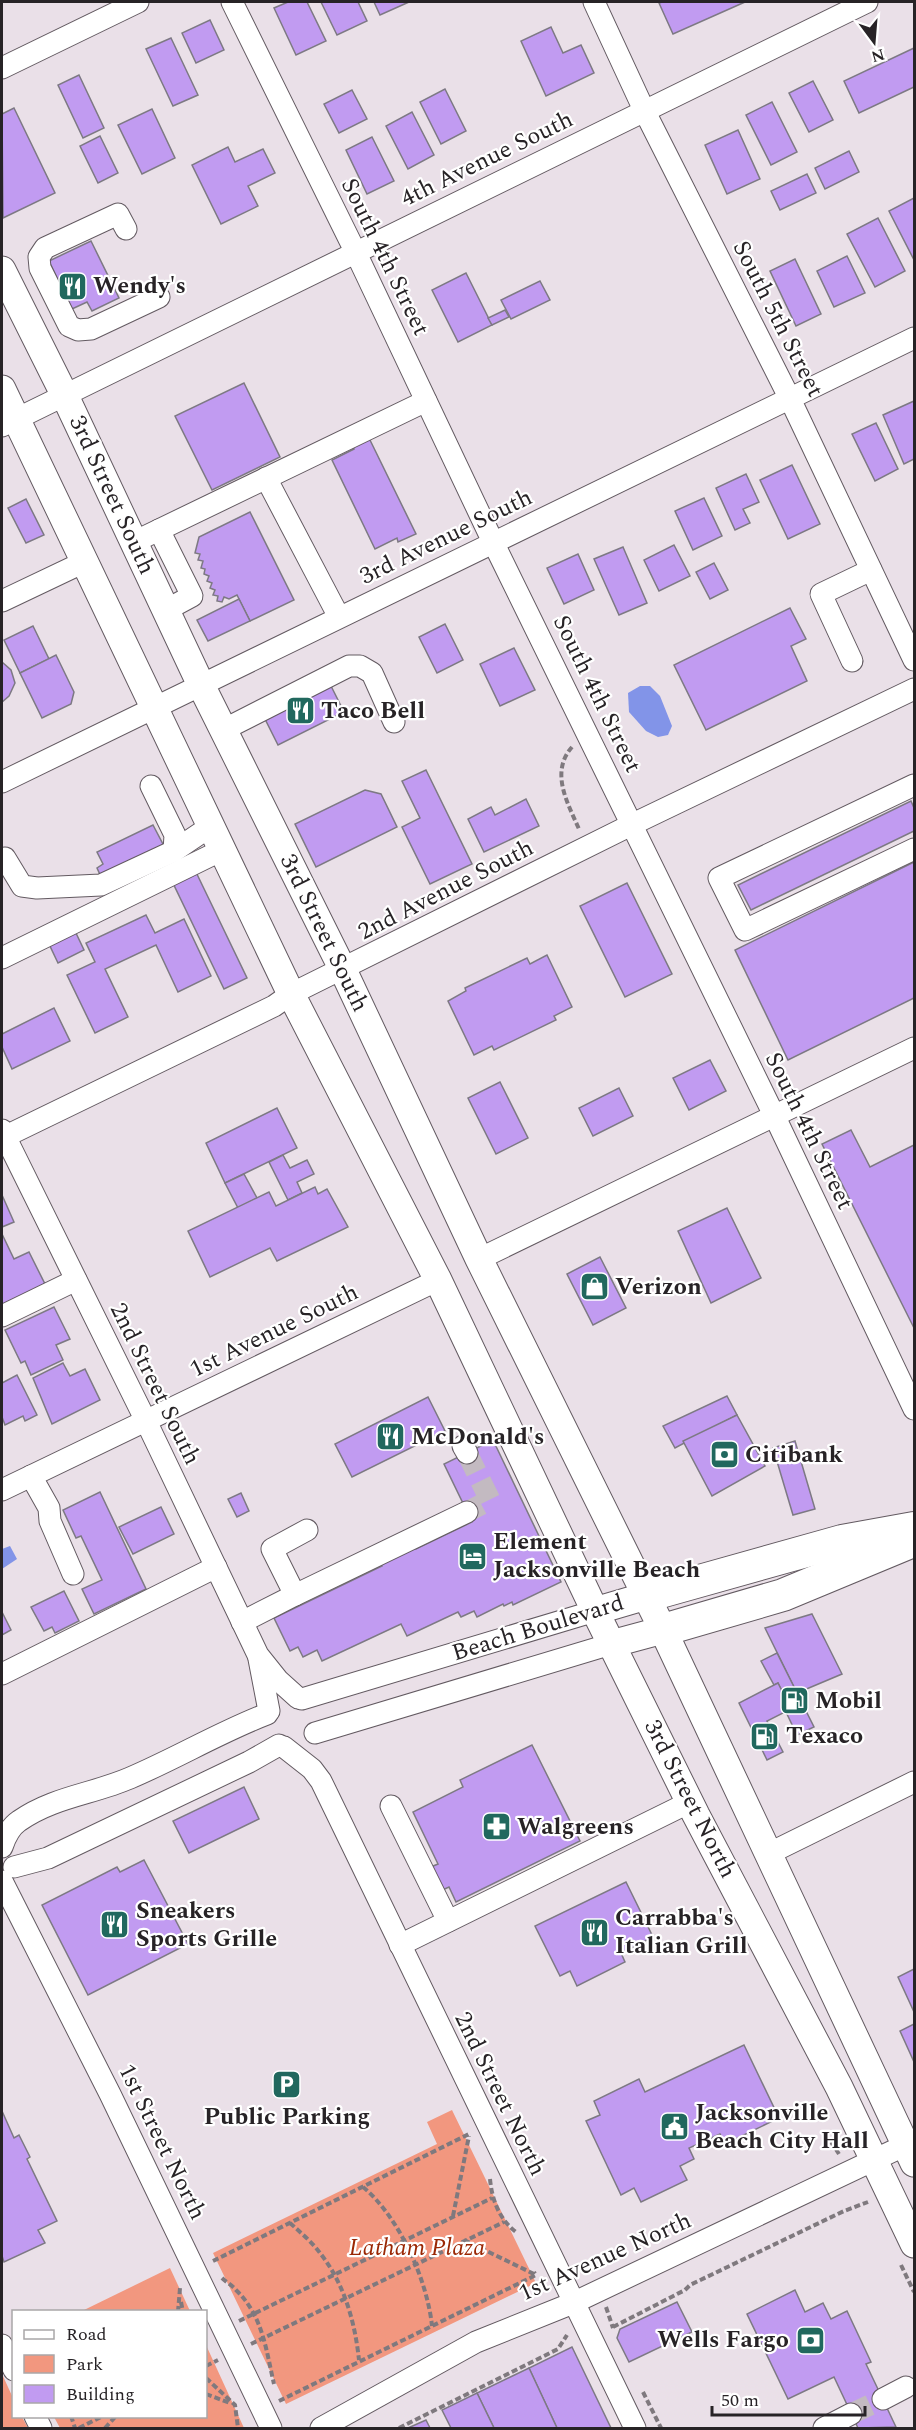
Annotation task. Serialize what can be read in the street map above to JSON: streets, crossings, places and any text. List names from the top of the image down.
{
  "streets": {
    "highway": ["Beach Boulevard"],
    "main road": ["3rd Street South", "3rd Street North"],
    "street": [
      "4th Avenue South",
      "South 4th Street",
      "South 5th Street",
      "3rd Avenue South",
      "2nd Avenue South",
      "1st Avenue South",
      "2nd Street South",
      "2nd Street North",
      "1st Street North",
      "1st Avenue North"
    ]
  },
  "crossings": [
    ["4th Avenue South", "South 4th Street"],
    ["4th Avenue South", "South 5th Street"],
    ["4th Avenue South", "3rd Street South"],
    ["South 4th Street", "3rd Avenue South"],
    ["South 4th Street", "2nd Avenue South"],
    ["South 5th Street", "3rd Avenue South"],
    ["3rd Street South", "3rd Avenue South"],
    ["3rd Street South", "2nd Avenue South"],
    ["3rd Street South", "Beach Boulevard"],
    ["3rd Street South", "3rd Street North"],
    ["2nd Avenue South", "2nd Street South"],
    ["1st Avenue South", "2nd Street South"],
    ["Beach Boulevard", "3rd Street North"],
    ["3rd Street North", "1st Avenue North"],
    ["2nd Street North", "1st Avenue North"]
  ],
  "parks": ["Latham Plaza"],
  "places": {
    "restaurant": [
      "Wendy's",
      "Taco Bell",
      "McDonald's",
      "Sneakers Sports Grille",
      "Carrabba's Italian Grill"
    ],
    "shop": ["Verizon"],
    "bank": ["Citibank", "Wells Fargo"],
    "hotel": ["Element Jacksonville Beach"],
    "fuel station": ["Mobil", "Texaco"],
    "pharmacy": ["Walgreens"],
    "parking": ["Public Parking"],
    "public building": ["Jacksonville Beach City Hall"]
  },
  "legend": ["Road", "Park", "Building"],
  "scale_bar": "50 m",
  "north": "bottom"
}
